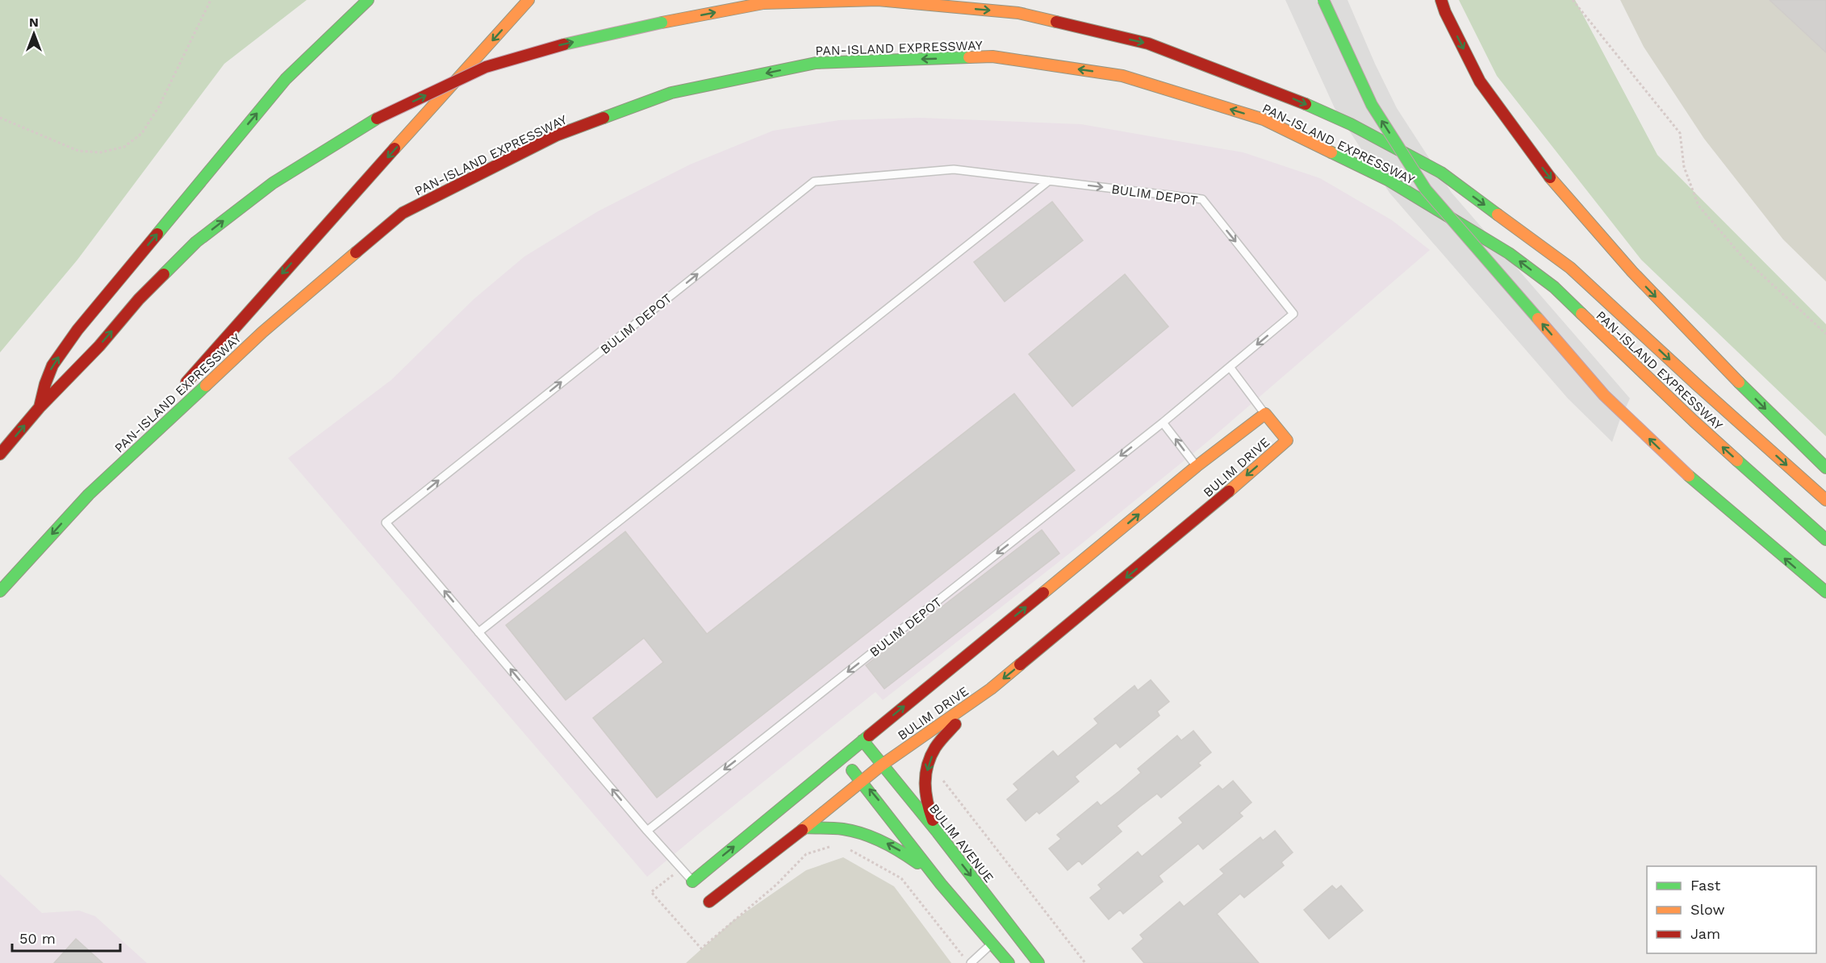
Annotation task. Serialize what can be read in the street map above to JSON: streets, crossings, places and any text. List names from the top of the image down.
{
  "streets": {
    "main road": ["PAN-ISLAND EXPRESSWAY", "BULIM DRIVE", "BULIM AVENUE"],
    "lane": ["BULIM DEPOT"]
  },
  "crossings": [
    ["BULIM DEPOT", "BULIM DRIVE"],
    ["BULIM DRIVE", "BULIM AVENUE"]
  ],
  "legend": ["Fast", "Slow", "Jam"],
  "scale_bar": "50 m",
  "north": "top"
}
